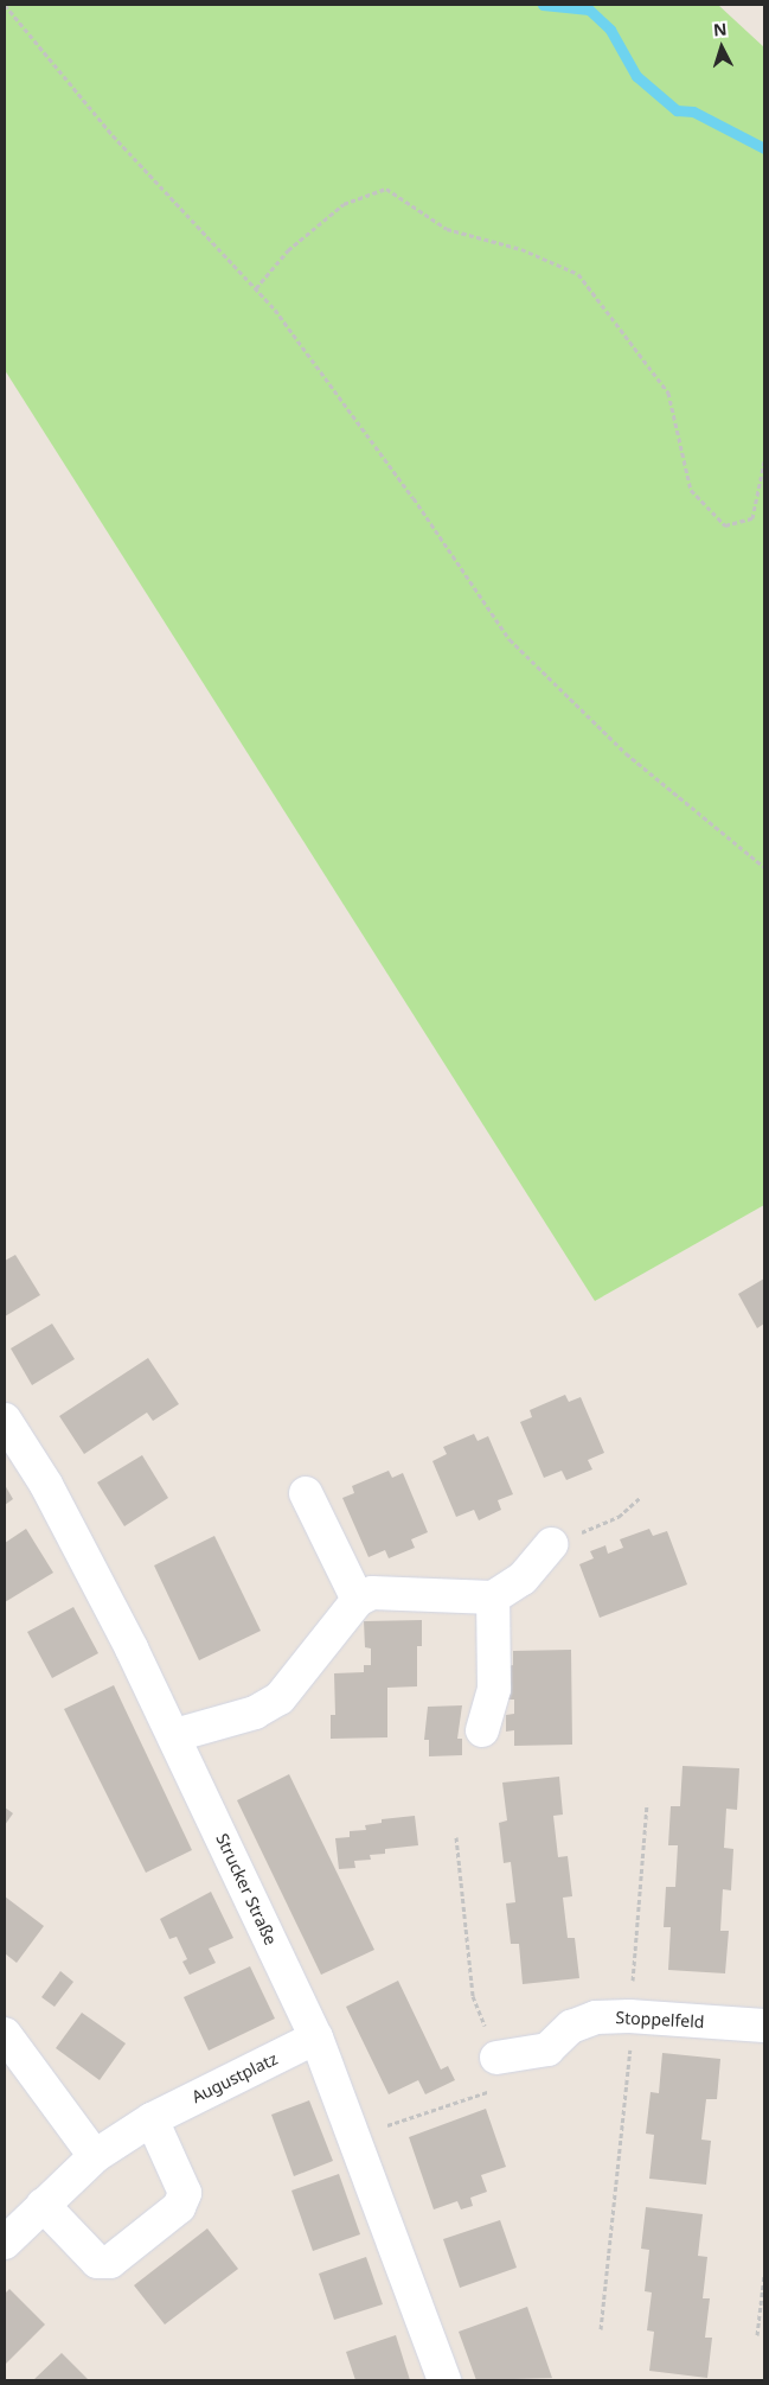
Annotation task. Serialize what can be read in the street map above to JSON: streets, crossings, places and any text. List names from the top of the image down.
{
  "streets": {
    "street": ["Strucker Straße", "Stoppelfeld", "Augustplatz"]
  },
  "crossings": [
    ["Strucker Straße", "Augustplatz"]
  ],
  "north": "top"
}
